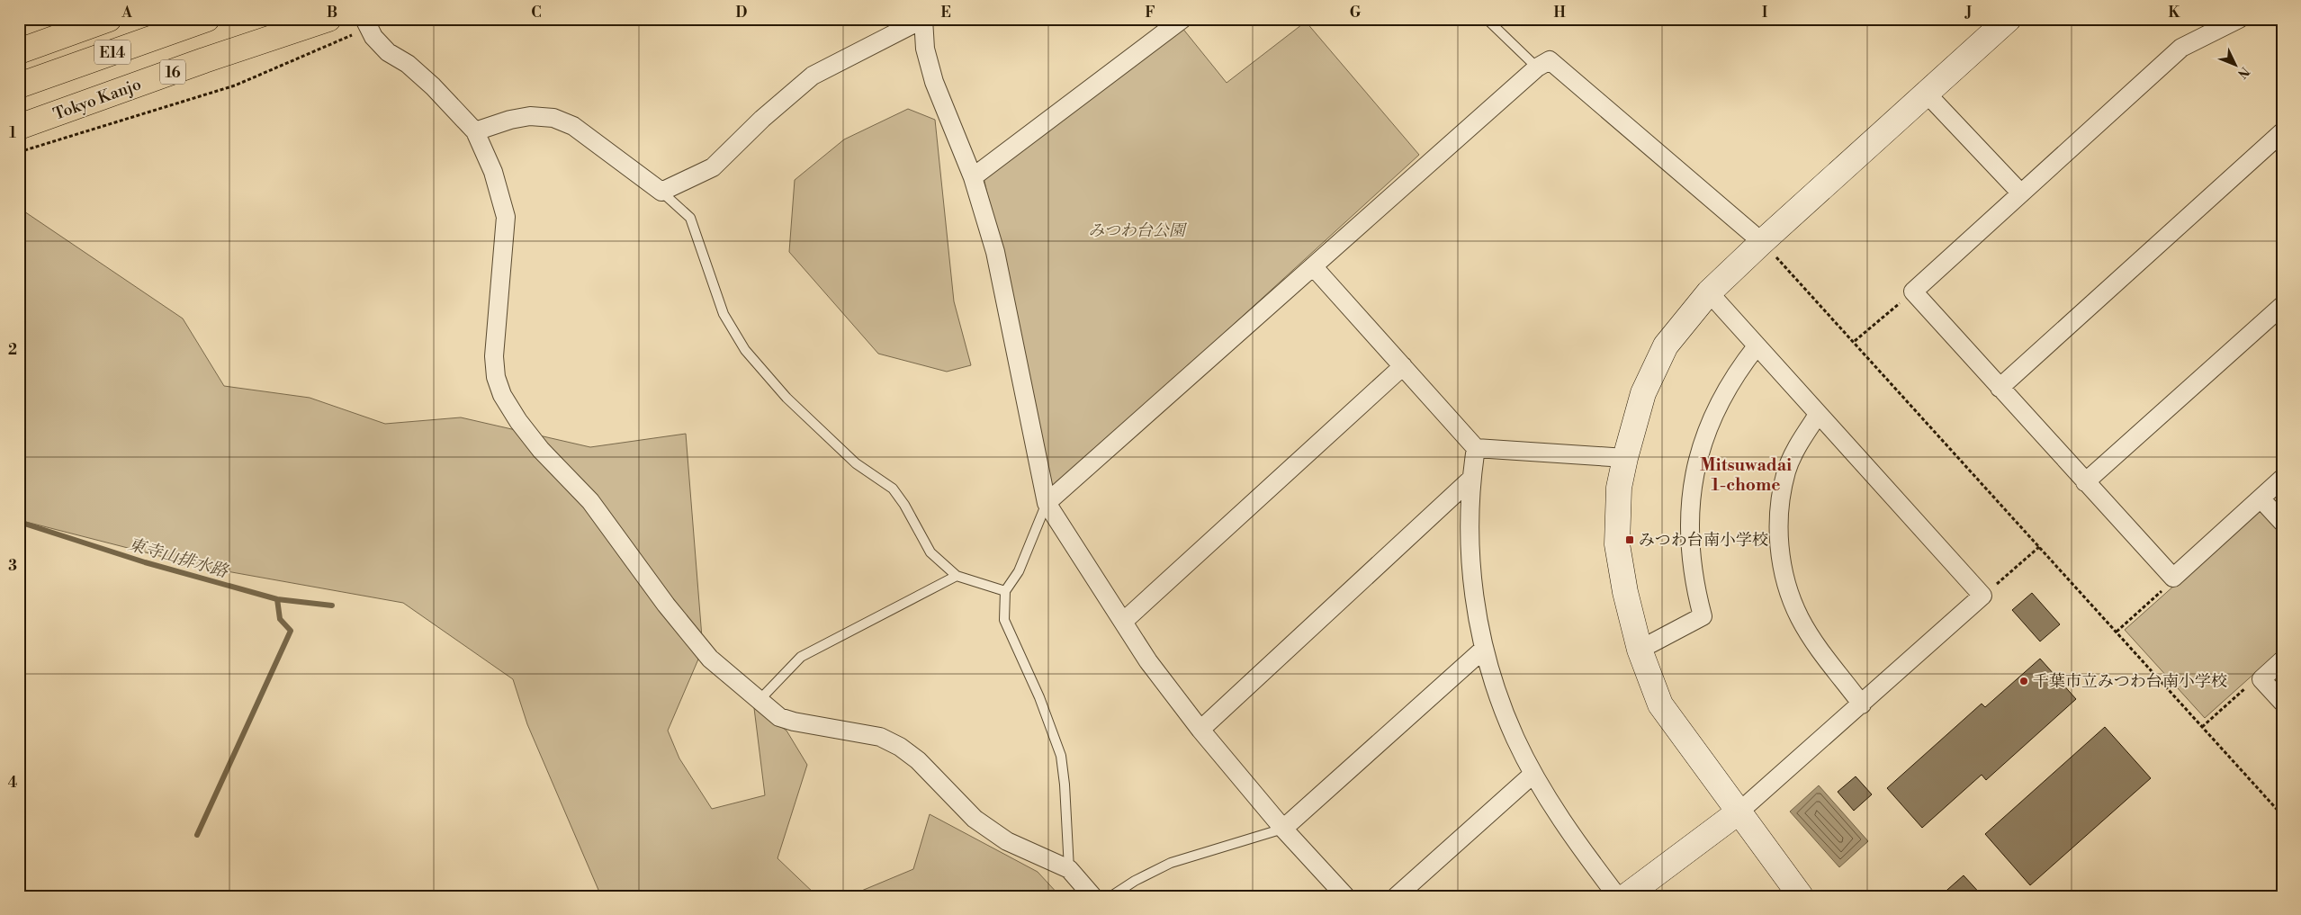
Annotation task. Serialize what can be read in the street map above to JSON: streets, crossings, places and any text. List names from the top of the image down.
{
  "streets": {
    "highway": ["E14", "16", "Tokyo Kanjo"]
  },
  "districts": ["Mitsuwadai 1-chome"],
  "water": ["東寺山排水路"],
  "parks": ["みつわ台公園"],
  "places": {
    "transit": ["みつわ台南小学校"],
    "other": ["千葉市立みつわ台南小学校"]
  },
  "north": "bottom right",
  "grid": {
    "columns": [
      "A",
      "B",
      "C",
      "D",
      "E",
      "F",
      "G",
      "H",
      "I",
      "J",
      "K"
    ],
    "rows": [
      "1",
      "2",
      "3",
      "4"
    ]
  }
}
